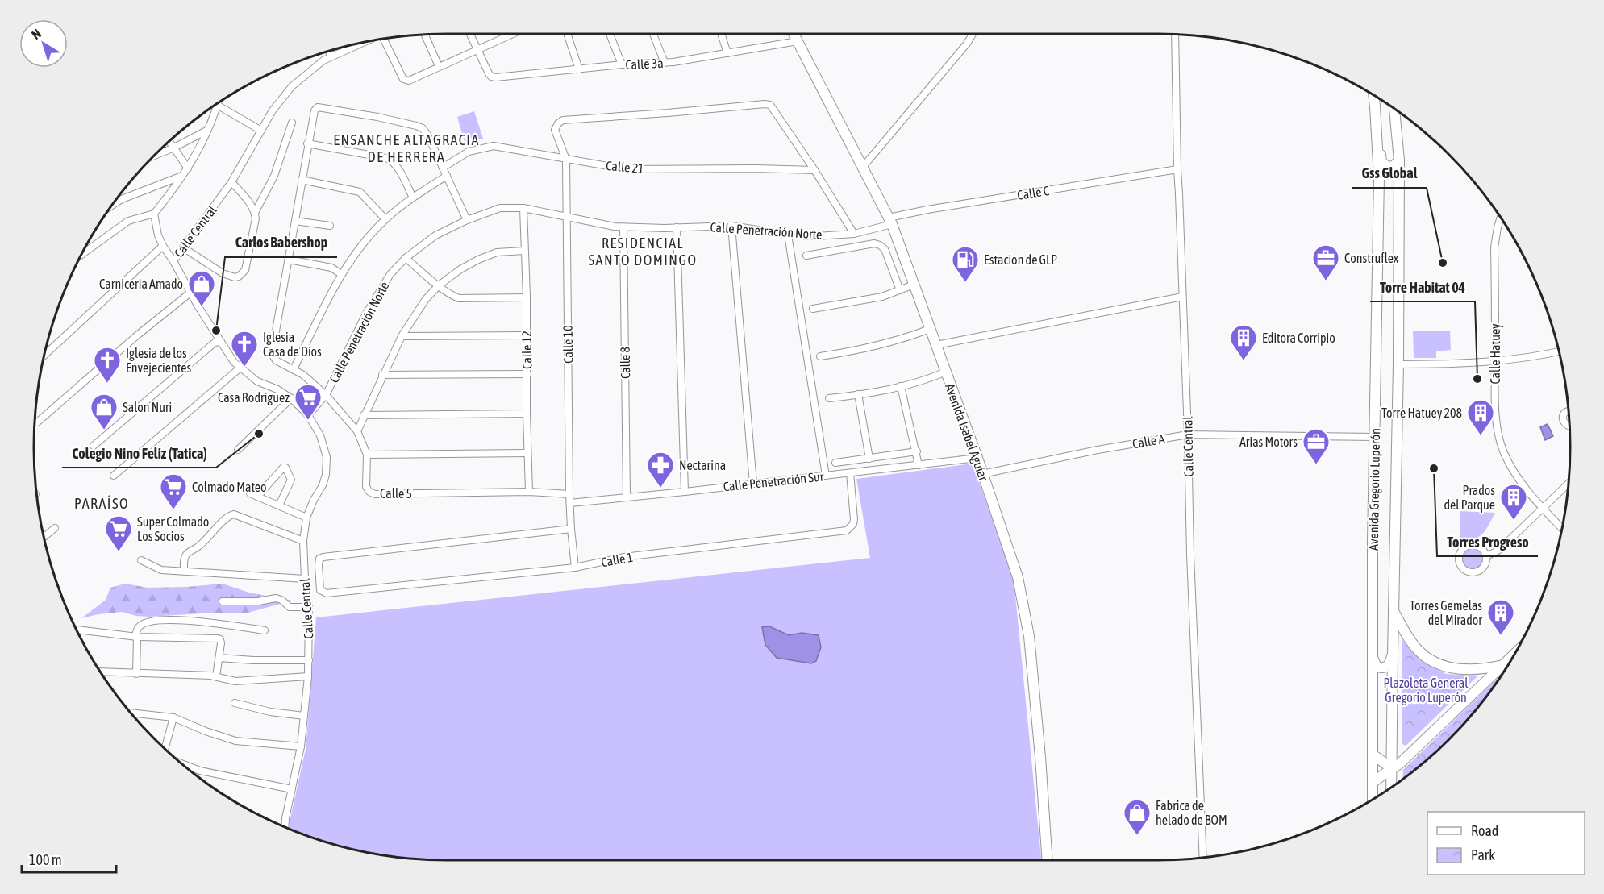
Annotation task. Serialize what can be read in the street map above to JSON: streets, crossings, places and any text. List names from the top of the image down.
{
  "streets": {
    "main road": ["Avenida Isabel Aguiar", "Avenida Gregorio Luperón"],
    "street": [
      "Calle 3a",
      "Calle 21",
      "Calle C",
      "Calle Penetración Norte",
      "Calle Central",
      "Calle 10",
      "Calle 12",
      "Calle Hatuey",
      "Calle 8",
      "Calle A",
      "Calle Penetración Sur",
      "Calle 5",
      "Calle 1"
    ]
  },
  "crossings": [
    ["Calle 3a", "Avenida Isabel Aguiar"],
    ["Calle 21", "Calle 10"],
    ["Calle C", "Calle Penetración Norte"],
    ["Calle C", "Calle Central"],
    ["Calle C", "Avenida Isabel Aguiar"],
    ["Calle Penetración Norte", "Calle Central"],
    ["Calle Penetración Norte", "Calle 10"],
    ["Calle Penetración Norte", "Calle 12"],
    ["Calle Penetración Norte", "Calle 8"],
    ["Calle Penetración Norte", "Avenida Isabel Aguiar"],
    ["Calle Penetración Norte", "Calle 5"],
    ["Calle Central", "Calle A"],
    ["Calle 10", "Calle Penetración Sur"],
    ["Calle 10", "Calle 5"],
    ["Calle 10", "Calle 1"],
    ["Calle 12", "Calle 5"],
    ["Calle 8", "Calle Penetración Sur"],
    ["Avenida Isabel Aguiar", "Calle A"],
    ["Avenida Isabel Aguiar", "Calle Penetración Sur"],
    ["Calle A", "Avenida Gregorio Luperón"],
    ["Calle Penetración Sur", "Calle 1"]
  ],
  "districts": ["ENSANCHE ALTAGRACIA DE HERRERA", "RESIDENCIAL SANTO DOMINGO", "PARAÍSO"],
  "parks": ["Plazoleta General Gregorio Luperón"],
  "places": {
    "other": [
      "Gss Global",
      "Carlos Babershop",
      "Torre Habitat 04",
      "Colegio Nino Feliz (Tatica)",
      "Torres Progreso"
    ],
    "office": ["Construflex", "Arias Motors"],
    "fuel station": ["Estacion de GLP"],
    "shop": ["Carniceria Amado", "Salon Nuri", "Fabrica de helado de BOM"],
    "building": [
      "Editora Corripio",
      "Torre Hatuey 208",
      "Prados del Parque",
      "Torres Gemelas del Mirador"
    ],
    "church": ["Iglesia Casa de Dios", "Iglesia de los Envejecientes"],
    "supermarket": ["Casa Rodriguez", "Colmado Mateo", "Super Colmado Los Socios"],
    "pharmacy": ["Nectarina"]
  },
  "legend": ["Road", "Park"],
  "scale_bar": "100 m",
  "north": "top left"
}
